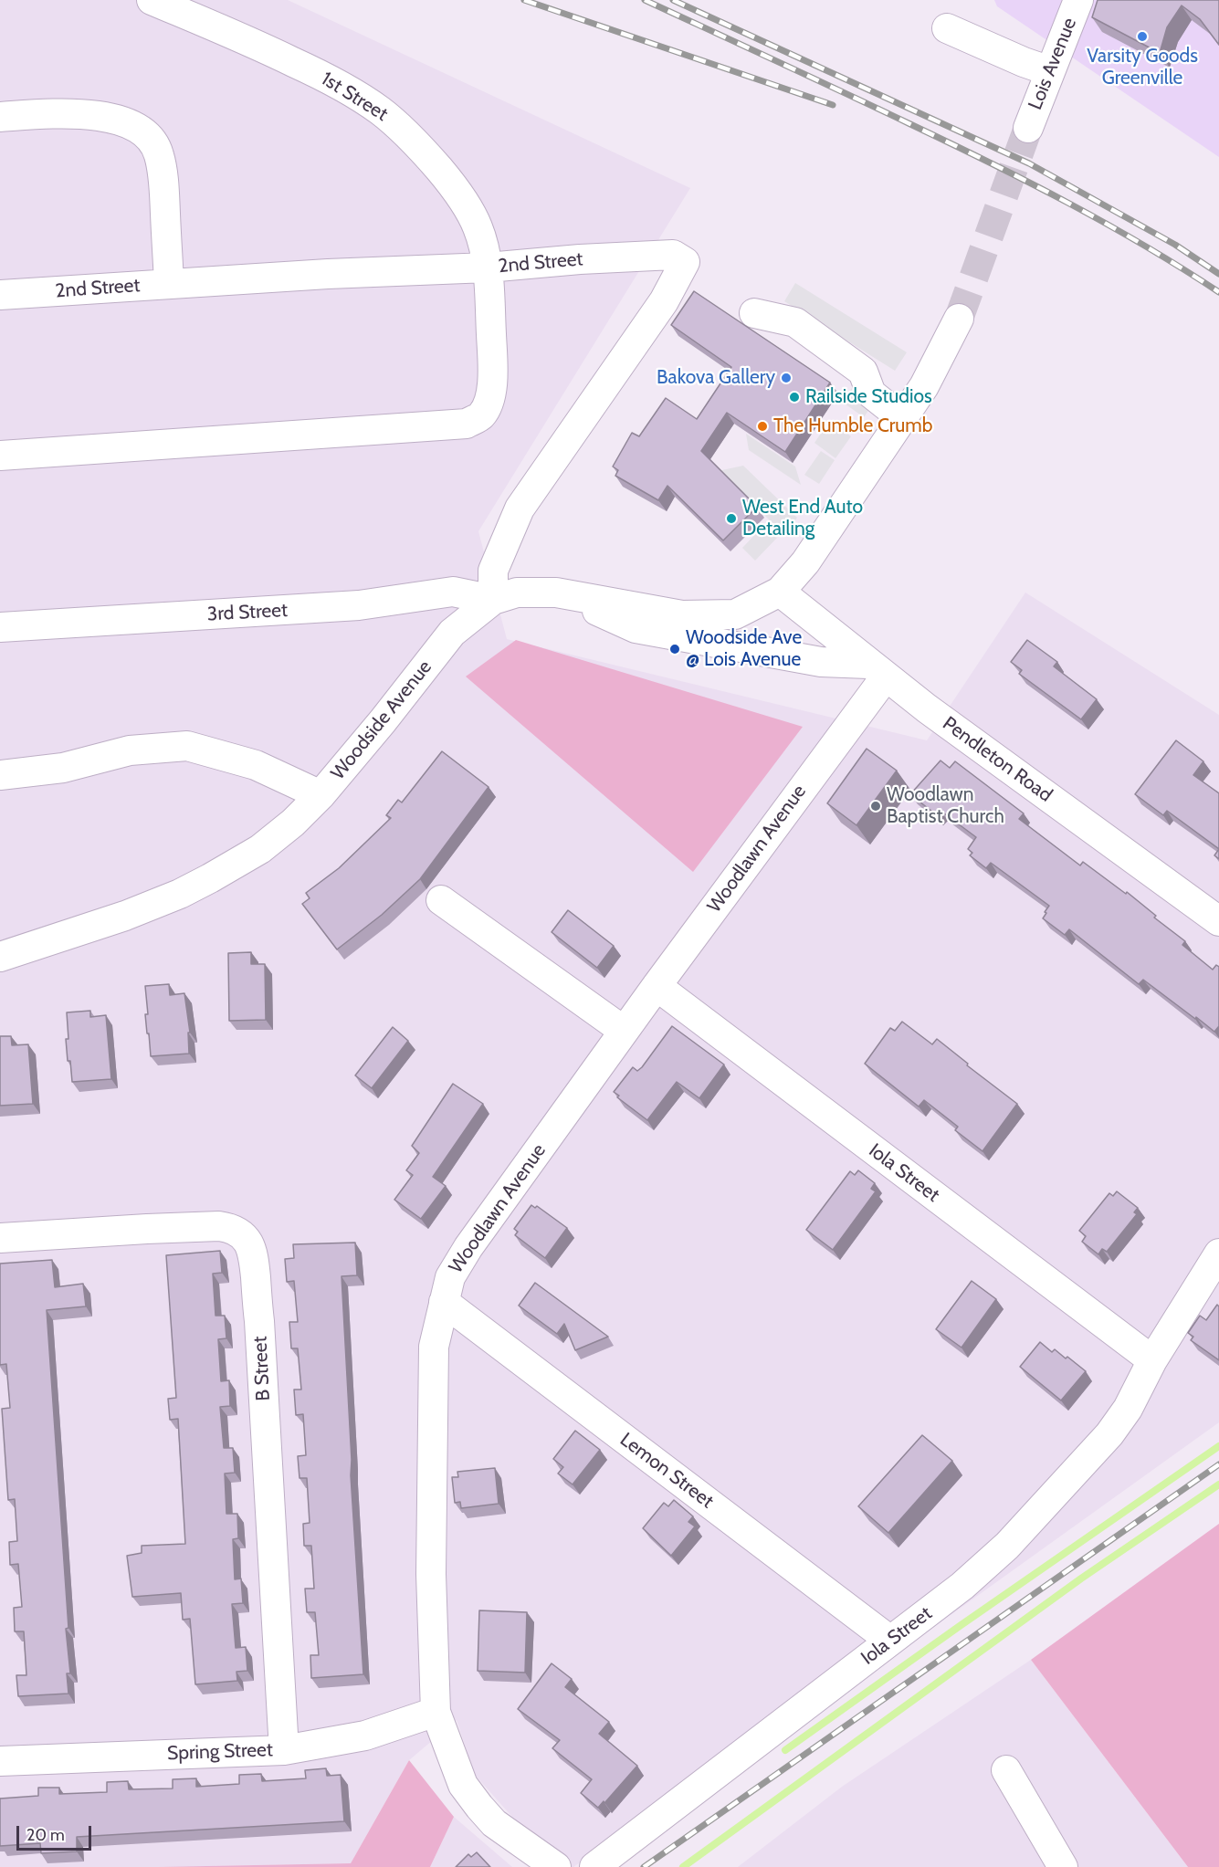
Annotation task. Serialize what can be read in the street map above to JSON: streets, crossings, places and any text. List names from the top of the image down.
{
  "streets": {
    "street": [
      "Lois Avenue",
      "1st Street",
      "2nd Street",
      "3rd Street",
      "Woodside Avenue",
      "Pendleton Road",
      "Woodlawn Avenue",
      "Iola Street",
      "B Street",
      "Lemon Street",
      "Spring Street"
    ]
  },
  "crossings": [
    ["1st Street", "2nd Street"],
    ["2nd Street", "3rd Street"],
    ["2nd Street", "Woodside Avenue"],
    ["3rd Street", "Woodside Avenue"],
    ["Woodside Avenue", "Pendleton Road"],
    ["Pendleton Road", "Woodlawn Avenue"],
    ["Woodlawn Avenue", "Iola Street"],
    ["Woodlawn Avenue", "Lemon Street"],
    ["Woodlawn Avenue", "Spring Street"],
    ["Iola Street", "Lemon Street"],
    ["B Street", "Spring Street"]
  ],
  "places": [
    "Varsity Goods Greenville",
    "Bakova Gallery",
    "Railside Studios",
    "The Humble Crumb",
    "West End Auto Detailing",
    "Woodside Ave @ Lois Avenue",
    "Woodlawn Baptist Church"
  ],
  "scale_bar": "20 m"
}
